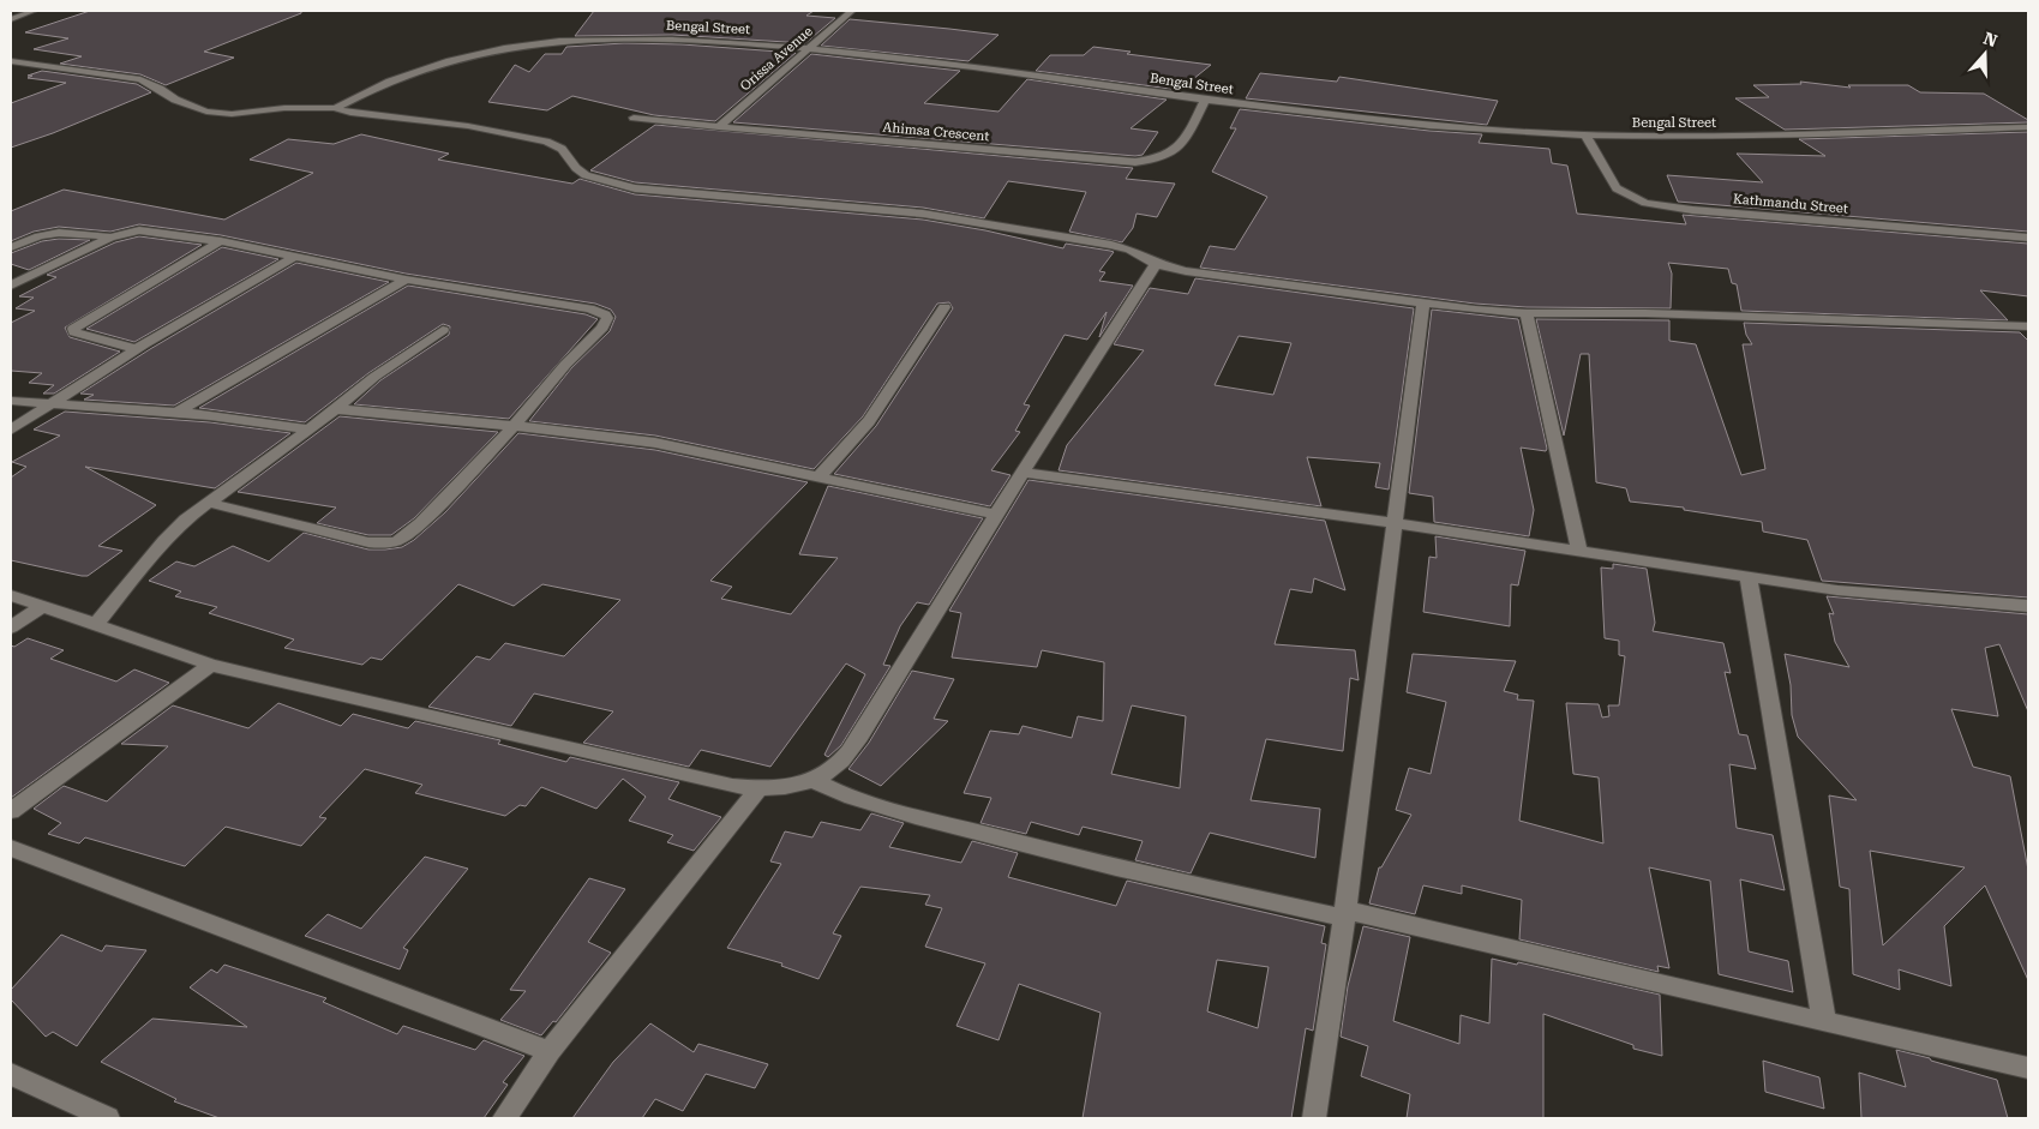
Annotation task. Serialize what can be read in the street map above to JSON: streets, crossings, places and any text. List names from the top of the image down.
{
  "streets": {
    "street": [
      "Bengal Street",
      "Orissa Avenue",
      "Ahimsa Crescent",
      "Kathmandu Street"
    ]
  },
  "crossings": [
    ["Bengal Street", "Orissa Avenue"],
    ["Bengal Street", "Ahimsa Crescent"],
    ["Bengal Street", "Kathmandu Street"],
    ["Orissa Avenue", "Ahimsa Crescent"]
  ],
  "north": "top"
}
